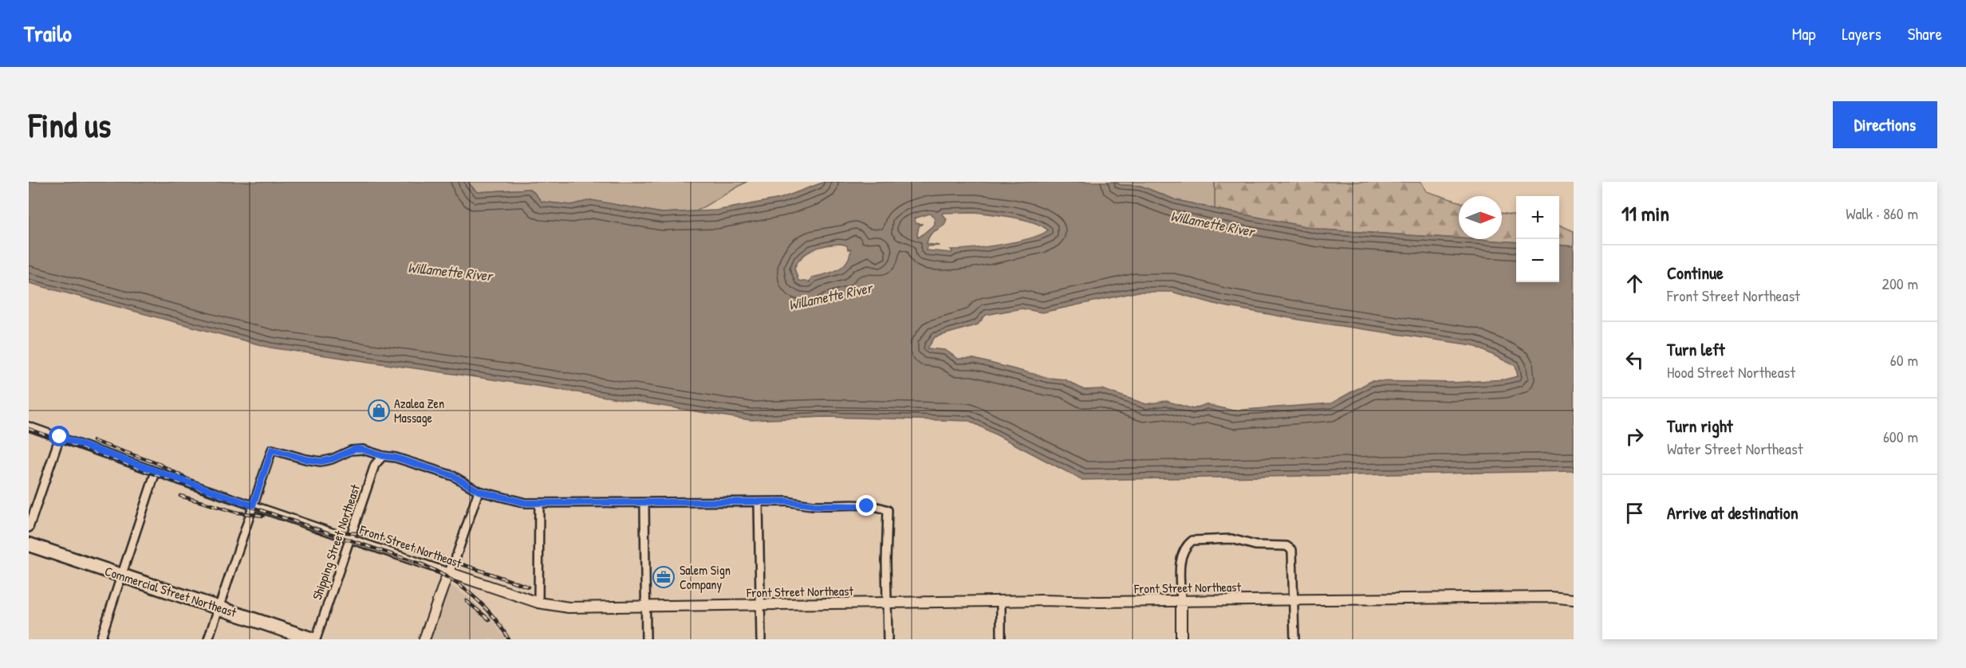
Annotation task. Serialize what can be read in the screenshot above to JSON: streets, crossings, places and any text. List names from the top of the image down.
{
  "streets": {
    "highway": ["Commercial Street Northeast"],
    "street": ["Shipping Street Northeast", "Front Street Northeast"]
  },
  "crossings": [
    ["Shipping Street Northeast", "Front Street Northeast"],
    ["Shipping Street Northeast", "Commercial Street Northeast"]
  ],
  "water": ["Willamette River"],
  "places": {
    "shop": ["Azalea Zen Massage"],
    "office": ["Salem Sign Company"]
  },
  "north": "right",
  "page": {
    "header": "Trailo",
    "nav": ["Map", "Layers", "Share"],
    "buttons": "Directions",
    "title": "Find us",
    "heading": ["11 min", "Walk · 860 m"],
    "map_buttons": ["+", "−"],
    "list": [
      ["Continue", "Front Street Northeast", "200 m"],
      ["Turn left", "Hood Street Northeast", "60 m"],
      ["Turn right", "Water Street Northeast", "600 m"],
      "Arrive at destination"
    ]
  }
}
